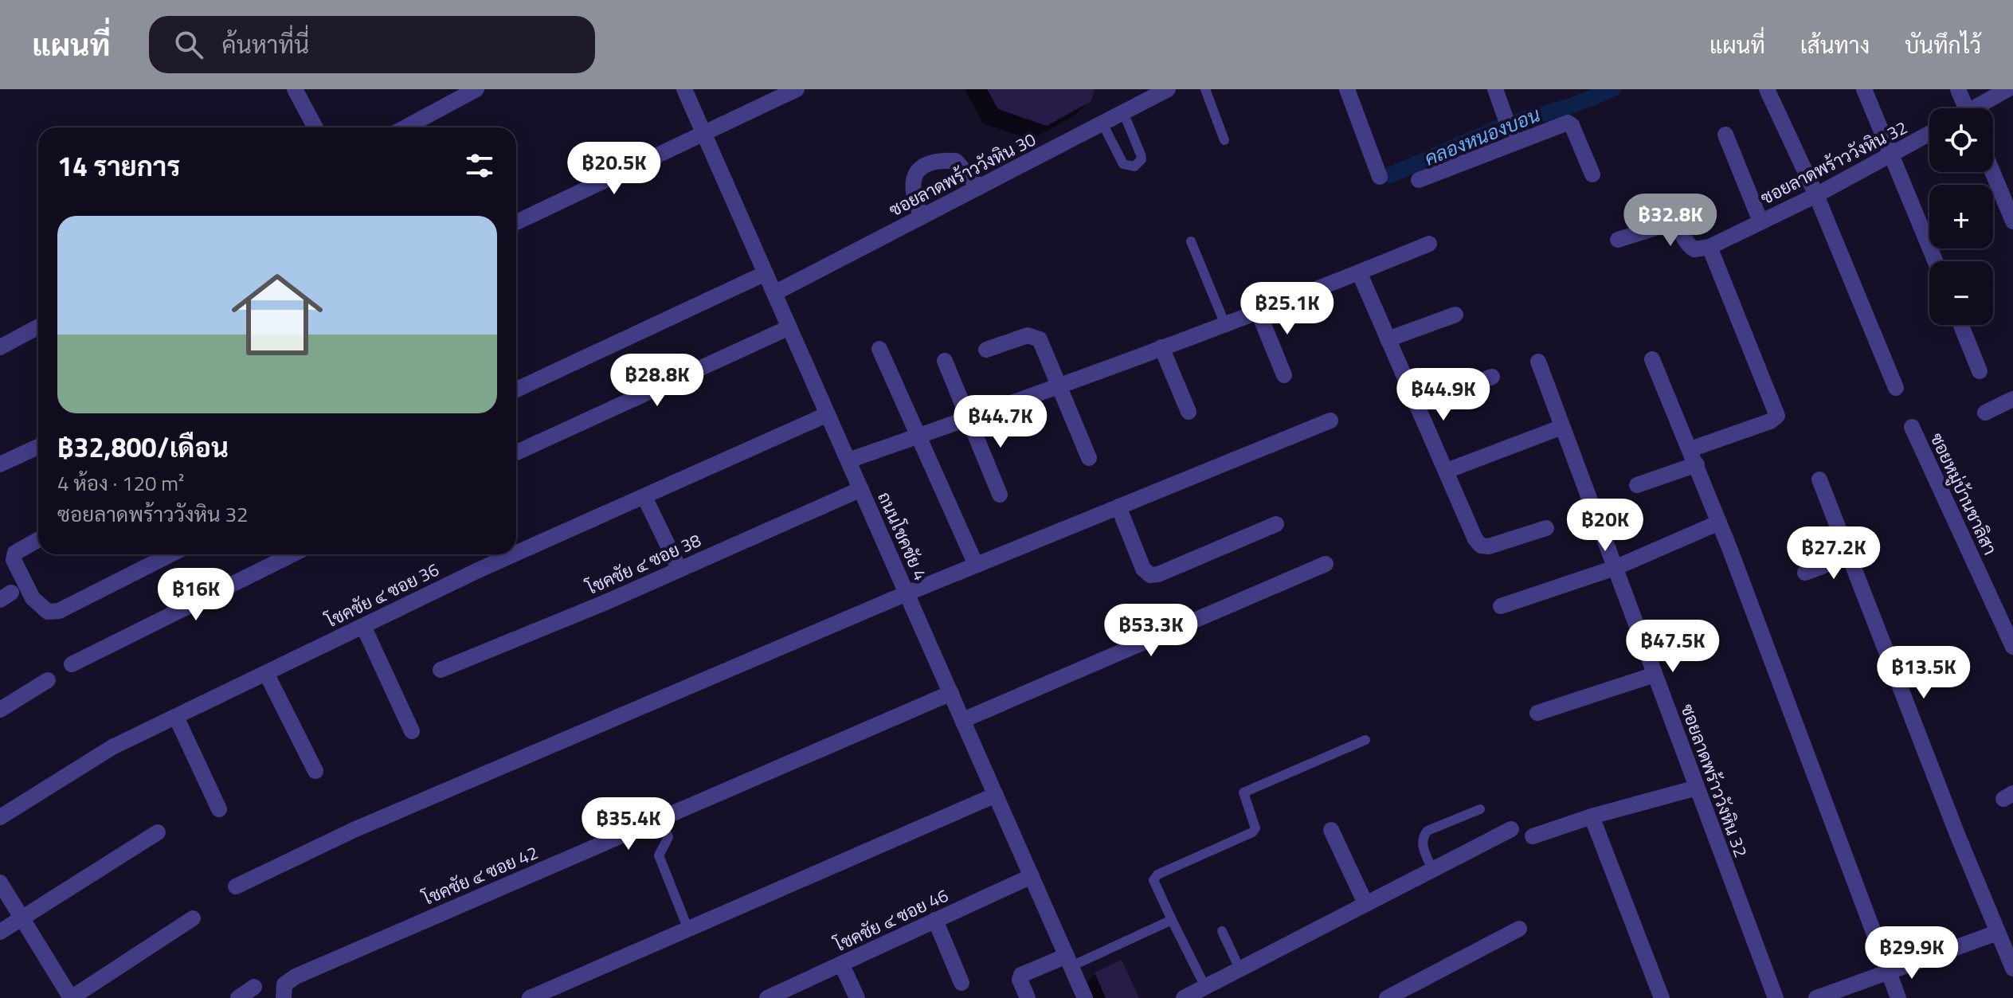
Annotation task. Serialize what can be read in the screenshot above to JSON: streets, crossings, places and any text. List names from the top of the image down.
{
  "streets": {
    "street": [
      "ซอยลาดพร้าววังหิน 32",
      "ซอยลาดพร้าววังหิน 30",
      "ซอยหมู่บ้านชาลิสา",
      "ถนนโชคชัย 4",
      "โชคชัย ๔ ซอย 38",
      "โชคชัย ๔ ซอย 36",
      "โชคชัย ๔ ซอย 42",
      "โชคชัย ๔ ซอย 46"
    ]
  },
  "crossings": [
    ["ซอยลาดพร้าววังหิน 30", "ถนนโชคชัย 4"],
    ["ถนนโชคชัย 4", "โชคชัย ๔ ซอย 38"],
    ["ถนนโชคชัย 4", "โชคชัย ๔ ซอย 36"],
    ["ถนนโชคชัย 4", "โชคชัย ๔ ซอย 42"],
    ["ถนนโชคชัย 4", "โชคชัย ๔ ซอย 46"]
  ],
  "water": ["คลองหนองบอน"],
  "page": {
    "header": "แผนที่",
    "search": "ค้นหาที่นี่",
    "nav": ["แผนที่", "เส้นทาง", "บันทึกไว้"],
    "map_buttons": ["+", "−"],
    "heading": "14 รายการ",
    "price": [
      "฿20.5K",
      "฿32.8K",
      "฿25.1K",
      "฿28.8K",
      "฿44.9K",
      "฿44.7K",
      "฿20K",
      "฿27.2K",
      "฿16K",
      "฿53.3K",
      "฿47.5K",
      "฿13.5K",
      "฿35.4K",
      "฿29.9K"
    ],
    "list": [
      {
        "name": "฿32,800/เดือน",
        "note": "4 ห้อง · 120 m² · ซอยลาดพร้าววังหิน 32"
      }
    ]
  }
}
